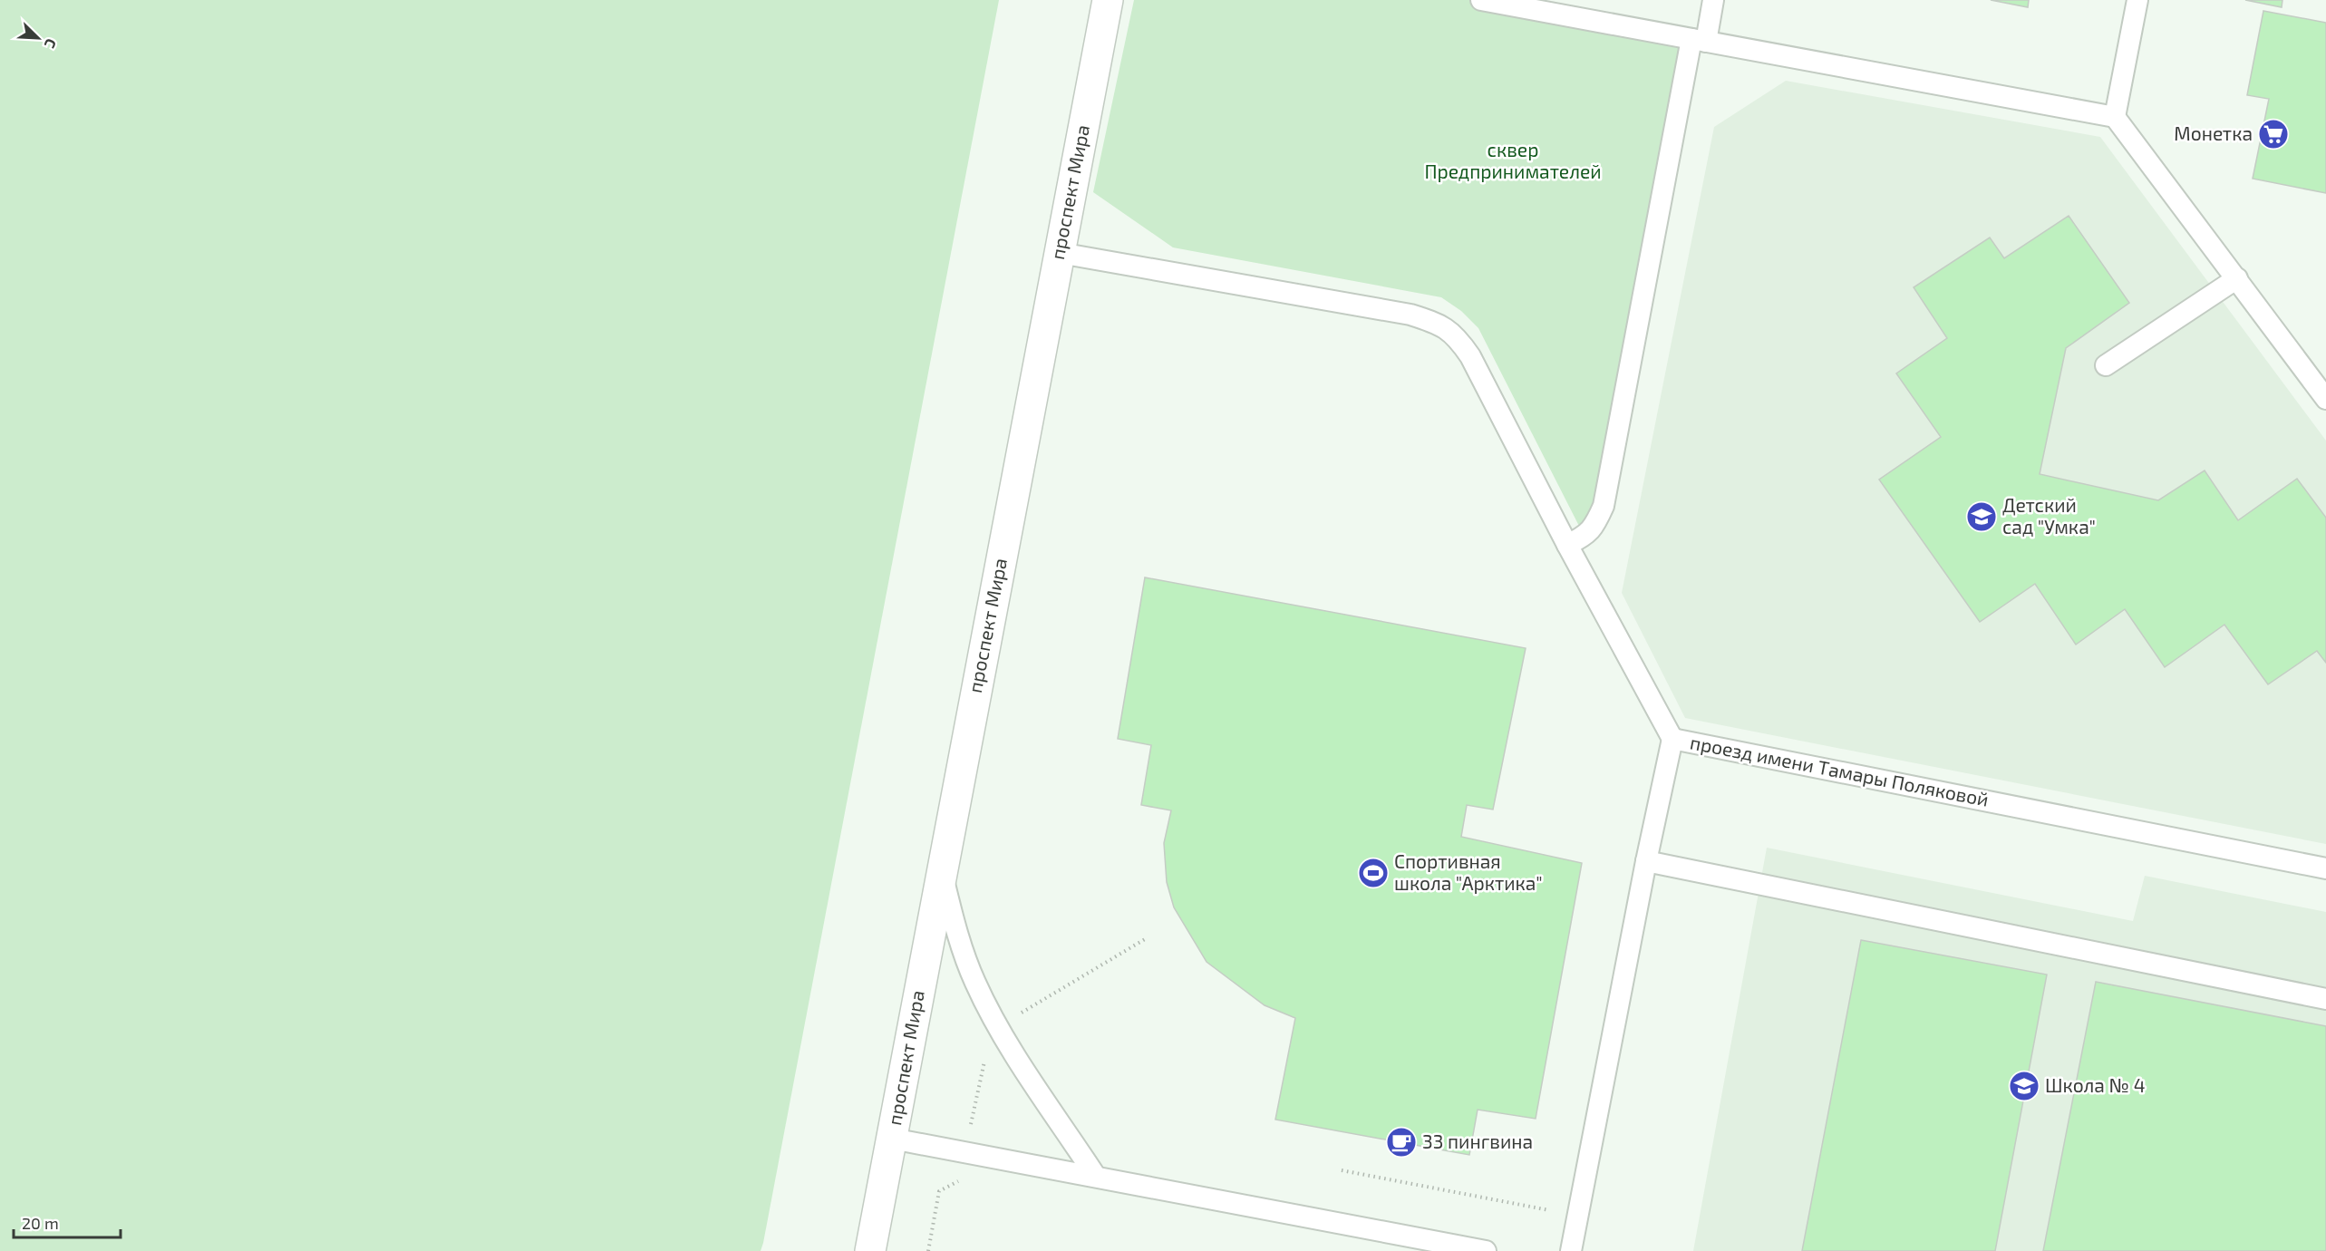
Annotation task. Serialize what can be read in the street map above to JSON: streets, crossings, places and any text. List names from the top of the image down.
{
  "streets": {
    "main road": ["проспект Мира"],
    "lane": ["проезд имени Тамары Поляковой"]
  },
  "parks": ["сквер Предпринимателей"],
  "places": {
    "supermarket": ["Монетка"],
    "school or university": ["Детский сад \"Умка\"", "Школа № 4"],
    "sports": ["Спортивная школа \"Арктика\""],
    "cafe": ["33 пингвина"]
  },
  "scale_bar": "20 m",
  "north": "bottom right"
}
